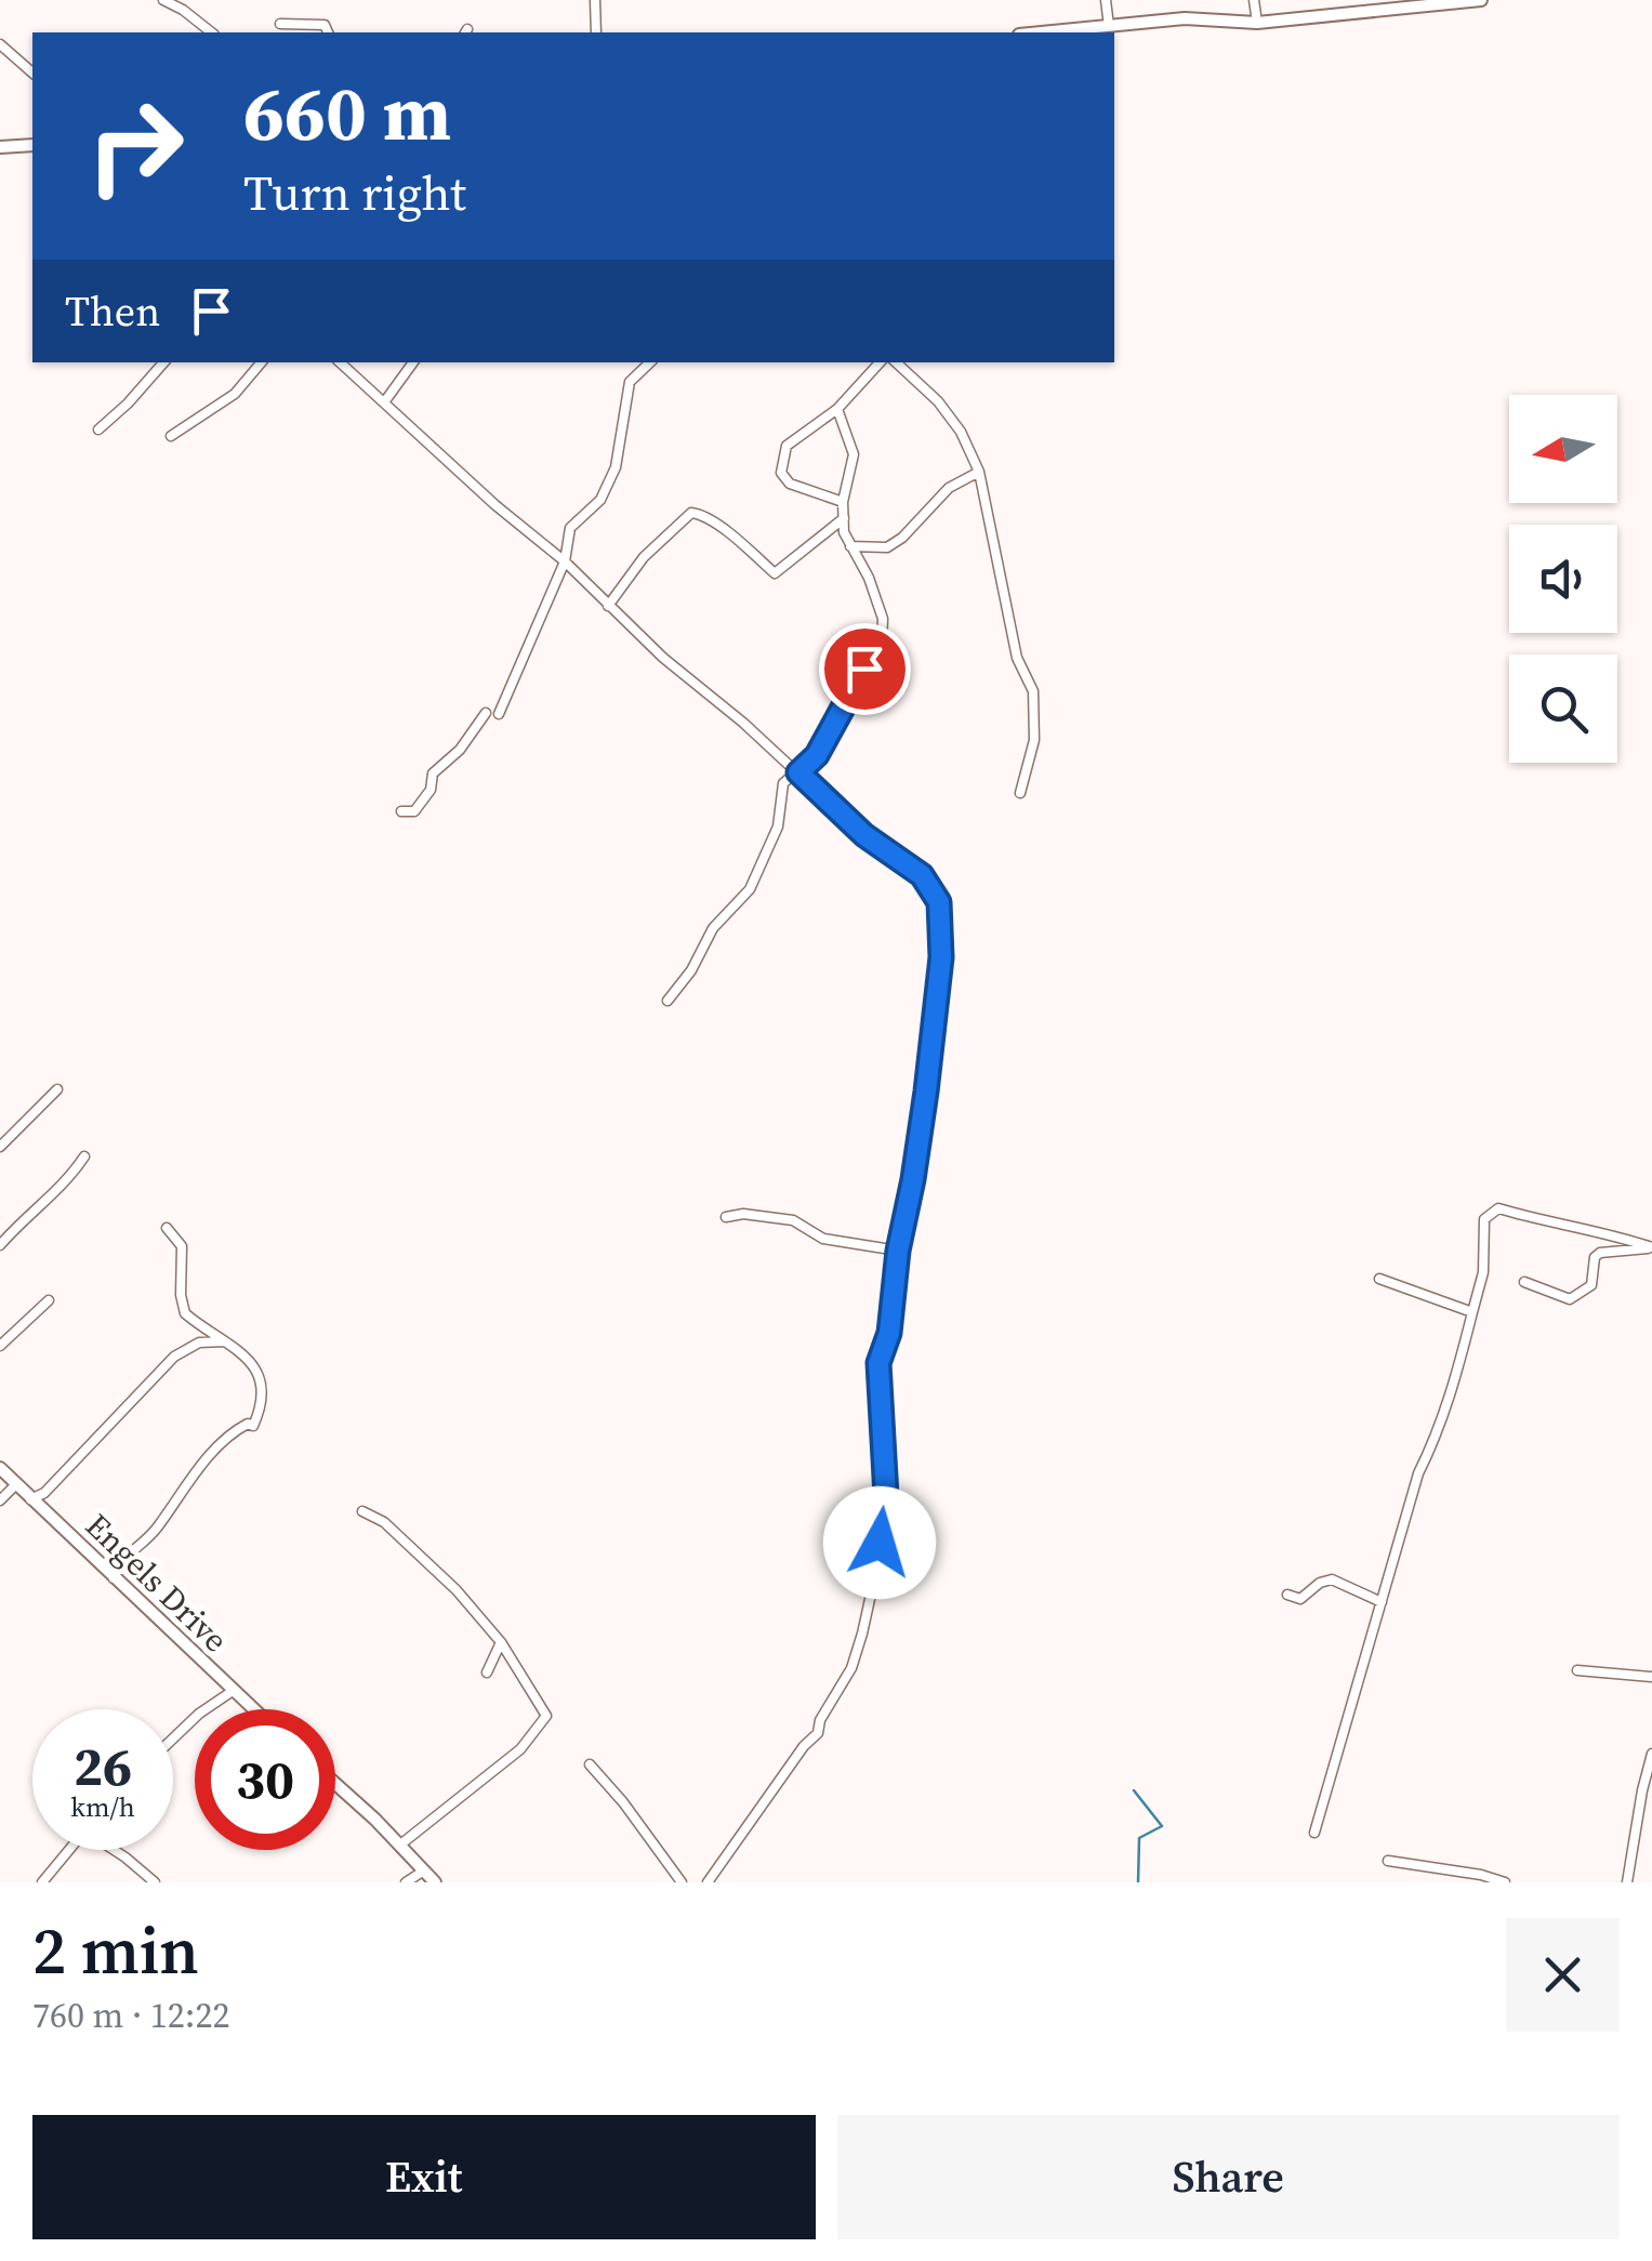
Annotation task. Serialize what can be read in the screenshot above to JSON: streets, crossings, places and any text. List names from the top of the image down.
{
  "streets": {
    "street": ["Engels Drive"]
  },
  "north": "left",
  "page": {
    "turn": ["660 m", "Turn right"],
    "then": "Then",
    "speed": "26 km/h",
    "limit": "30",
    "heading": ["2 min", "760 m · 12:22"],
    "buttons": ["Exit", "Share"]
  }
}
